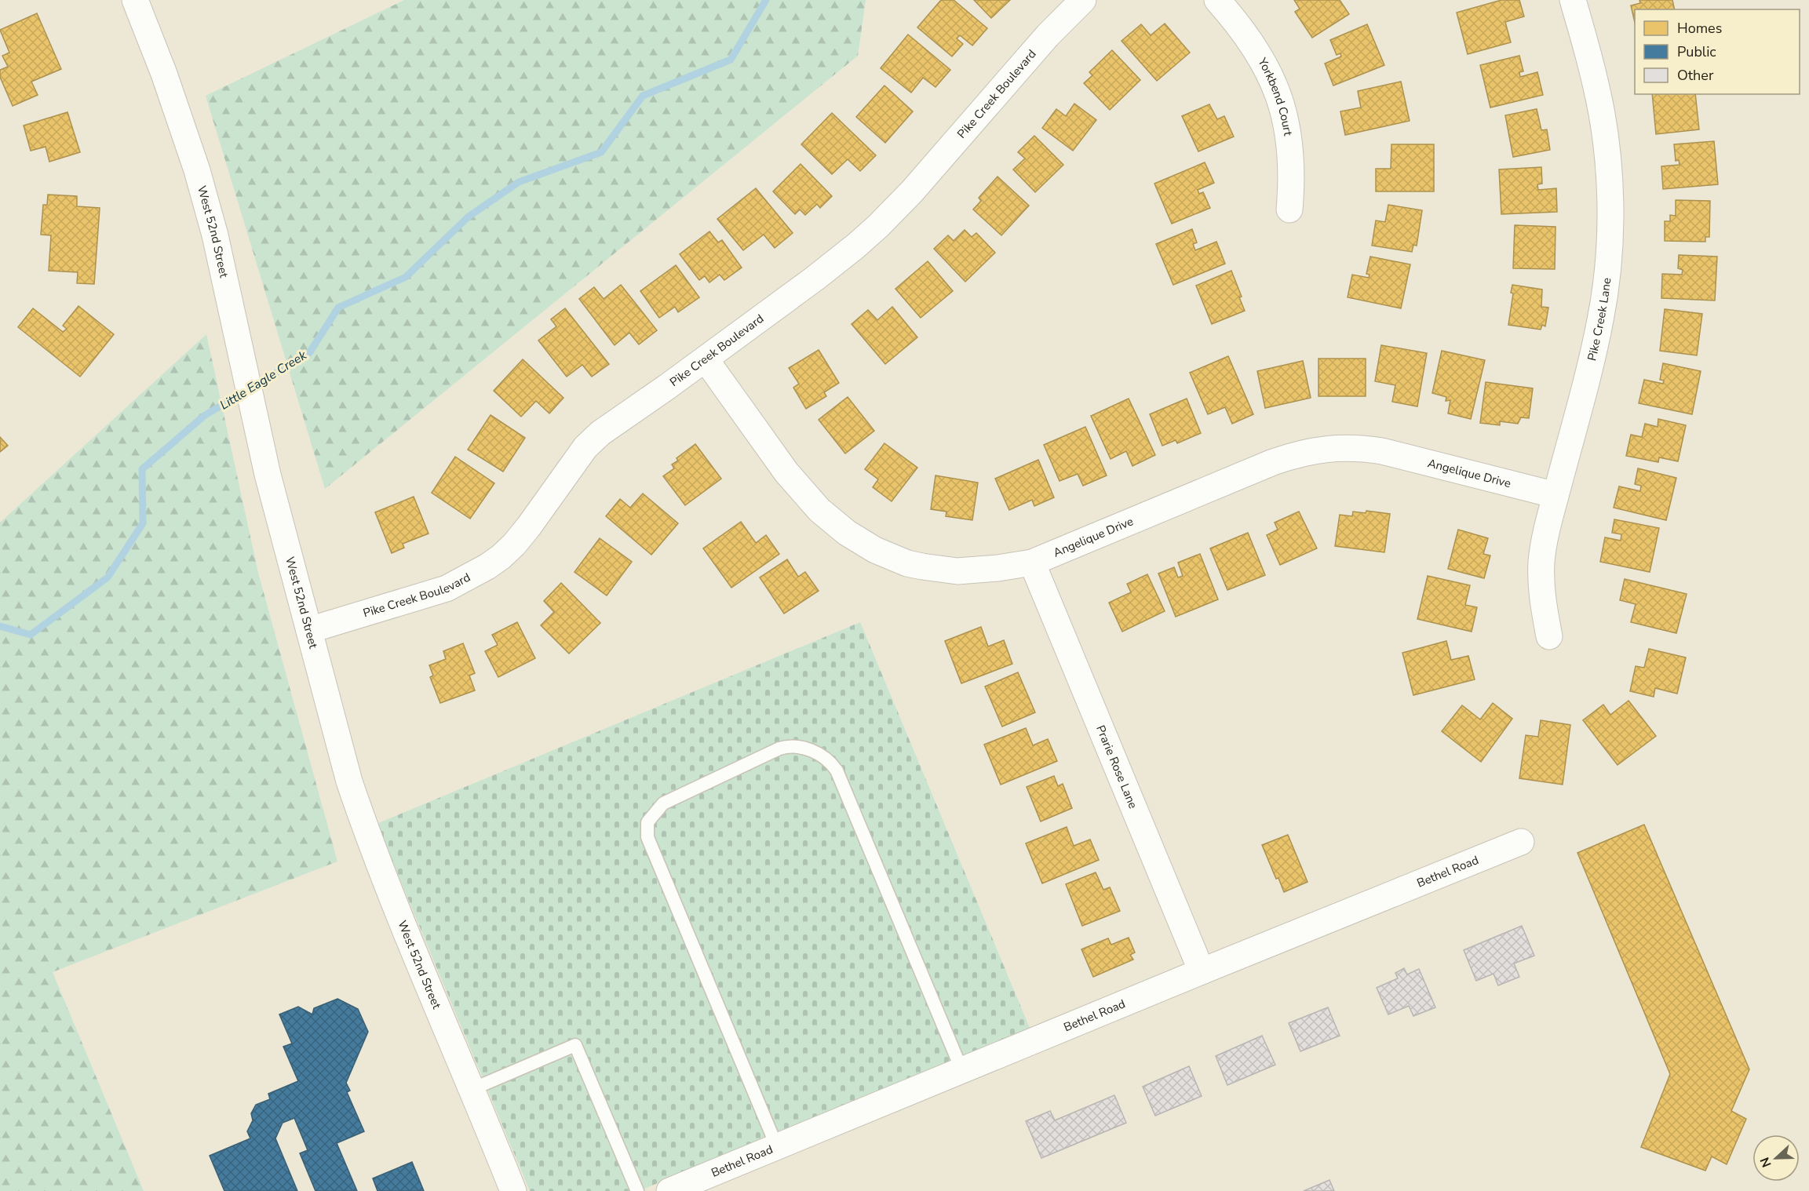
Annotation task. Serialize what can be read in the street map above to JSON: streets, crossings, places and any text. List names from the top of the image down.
{
  "streets": {
    "street": [
      "Pike Creek Boulevard",
      "Yorkbend Court",
      "West 52nd Street",
      "Pike Creek Lane",
      "Angelique Drive",
      "Prarie Rose Lane",
      "Bethel Road"
    ]
  },
  "crossings": [
    ["Pike Creek Boulevard", "West 52nd Street"],
    ["Pike Creek Boulevard", "Angelique Drive"],
    ["Pike Creek Lane", "Angelique Drive"],
    ["Angelique Drive", "Prarie Rose Lane"],
    ["Prarie Rose Lane", "Bethel Road"]
  ],
  "water": ["Little Eagle Creek"],
  "legend": ["Homes", "Public", "Other"],
  "north": "left"
}
